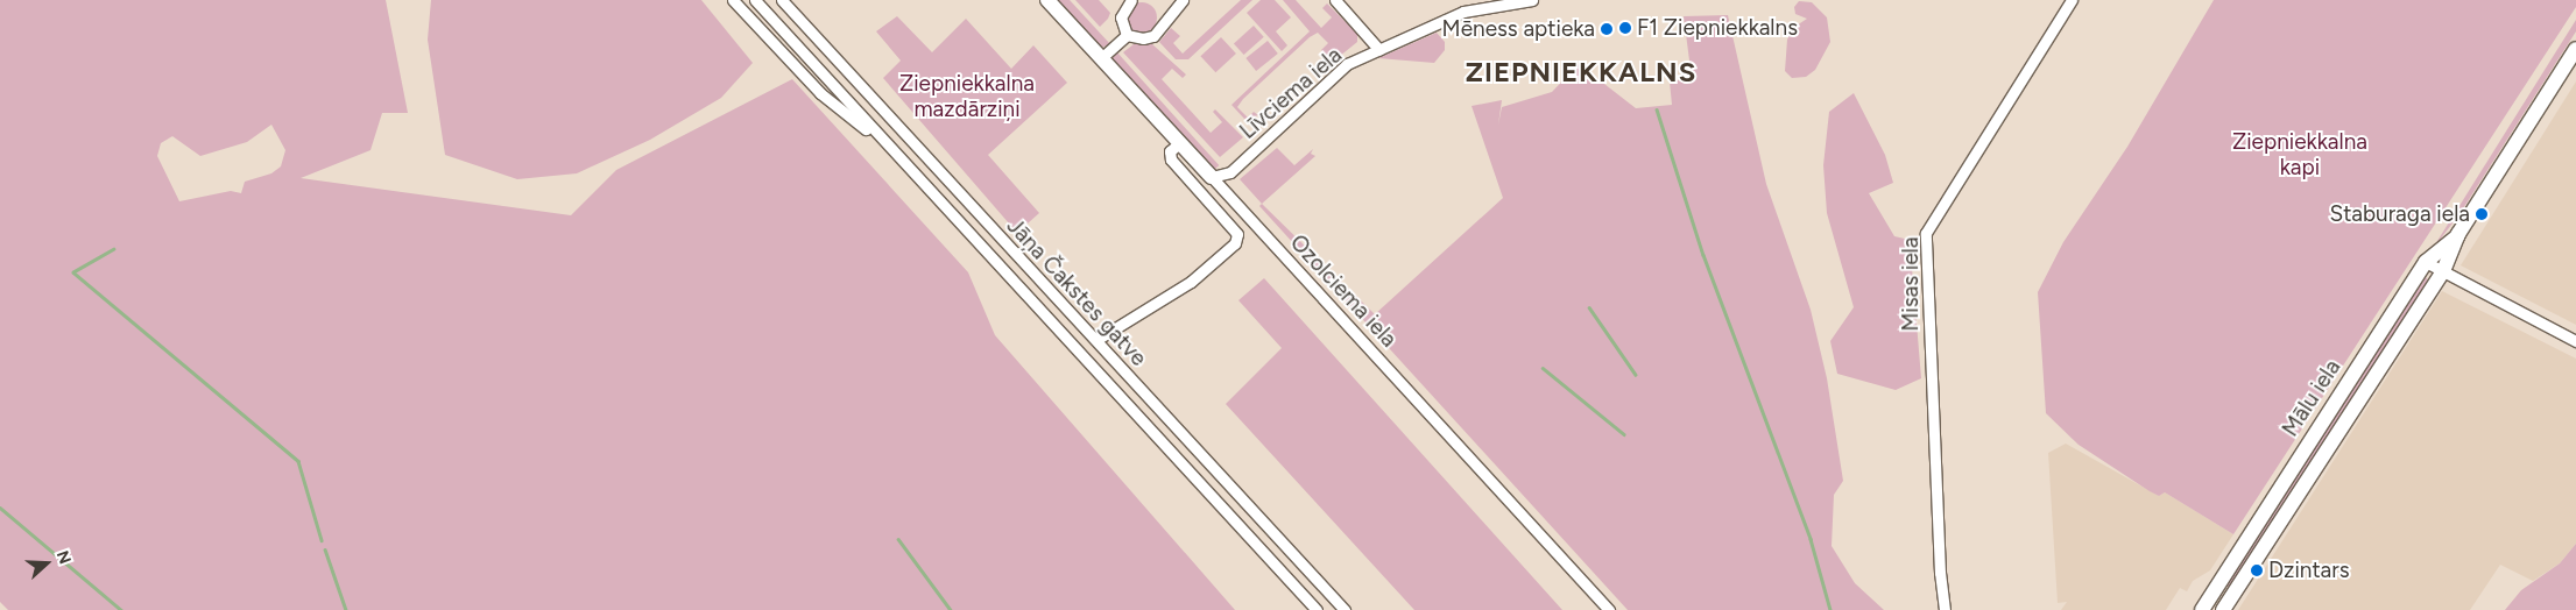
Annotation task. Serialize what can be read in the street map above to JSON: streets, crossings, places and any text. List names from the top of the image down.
{
  "streets": {
    "street": [
      "Līvciema iela",
      "Misas iela",
      "Ozolciema iela",
      "Jāņa Čakstes gatve",
      "Mālu iela"
    ]
  },
  "crossings": [
    ["Līvciema iela", "Ozolciema iela"]
  ],
  "districts": ["ZIEPNIEKKALNS"],
  "parks": ["Ziepniekkalna mazdārziņi", "Ziepniekkalna kapi"],
  "places": [
    "F1 Ziepniekkalns",
    "Mēness aptieka",
    "Staburaga iela",
    "Dzintars"
  ],
  "north": "right"
}
